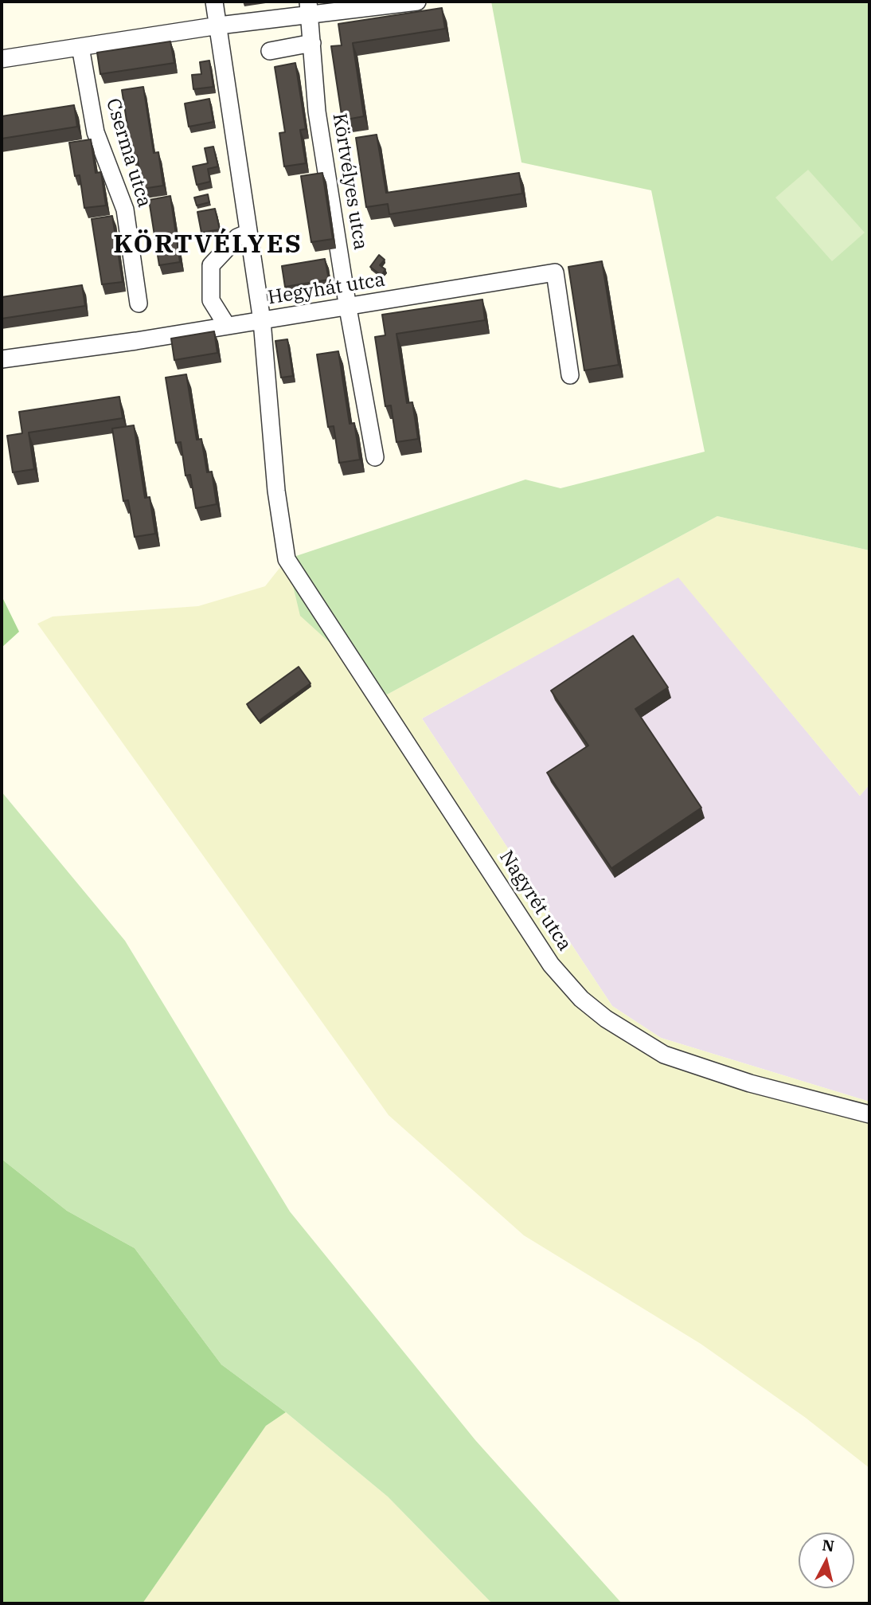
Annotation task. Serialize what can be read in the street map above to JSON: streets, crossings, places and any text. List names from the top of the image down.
{
  "streets": {
    "street": [
      "Cserma utca",
      "Körtvélyes utca",
      "Hegyhát utca",
      "Nagyrét utca"
    ]
  },
  "crossings": [
    ["Körtvélyes utca", "Hegyhát utca"],
    ["Hegyhát utca", "Nagyrét utca"]
  ],
  "districts": ["KÖRTVÉLYES"],
  "north": "top"
}
